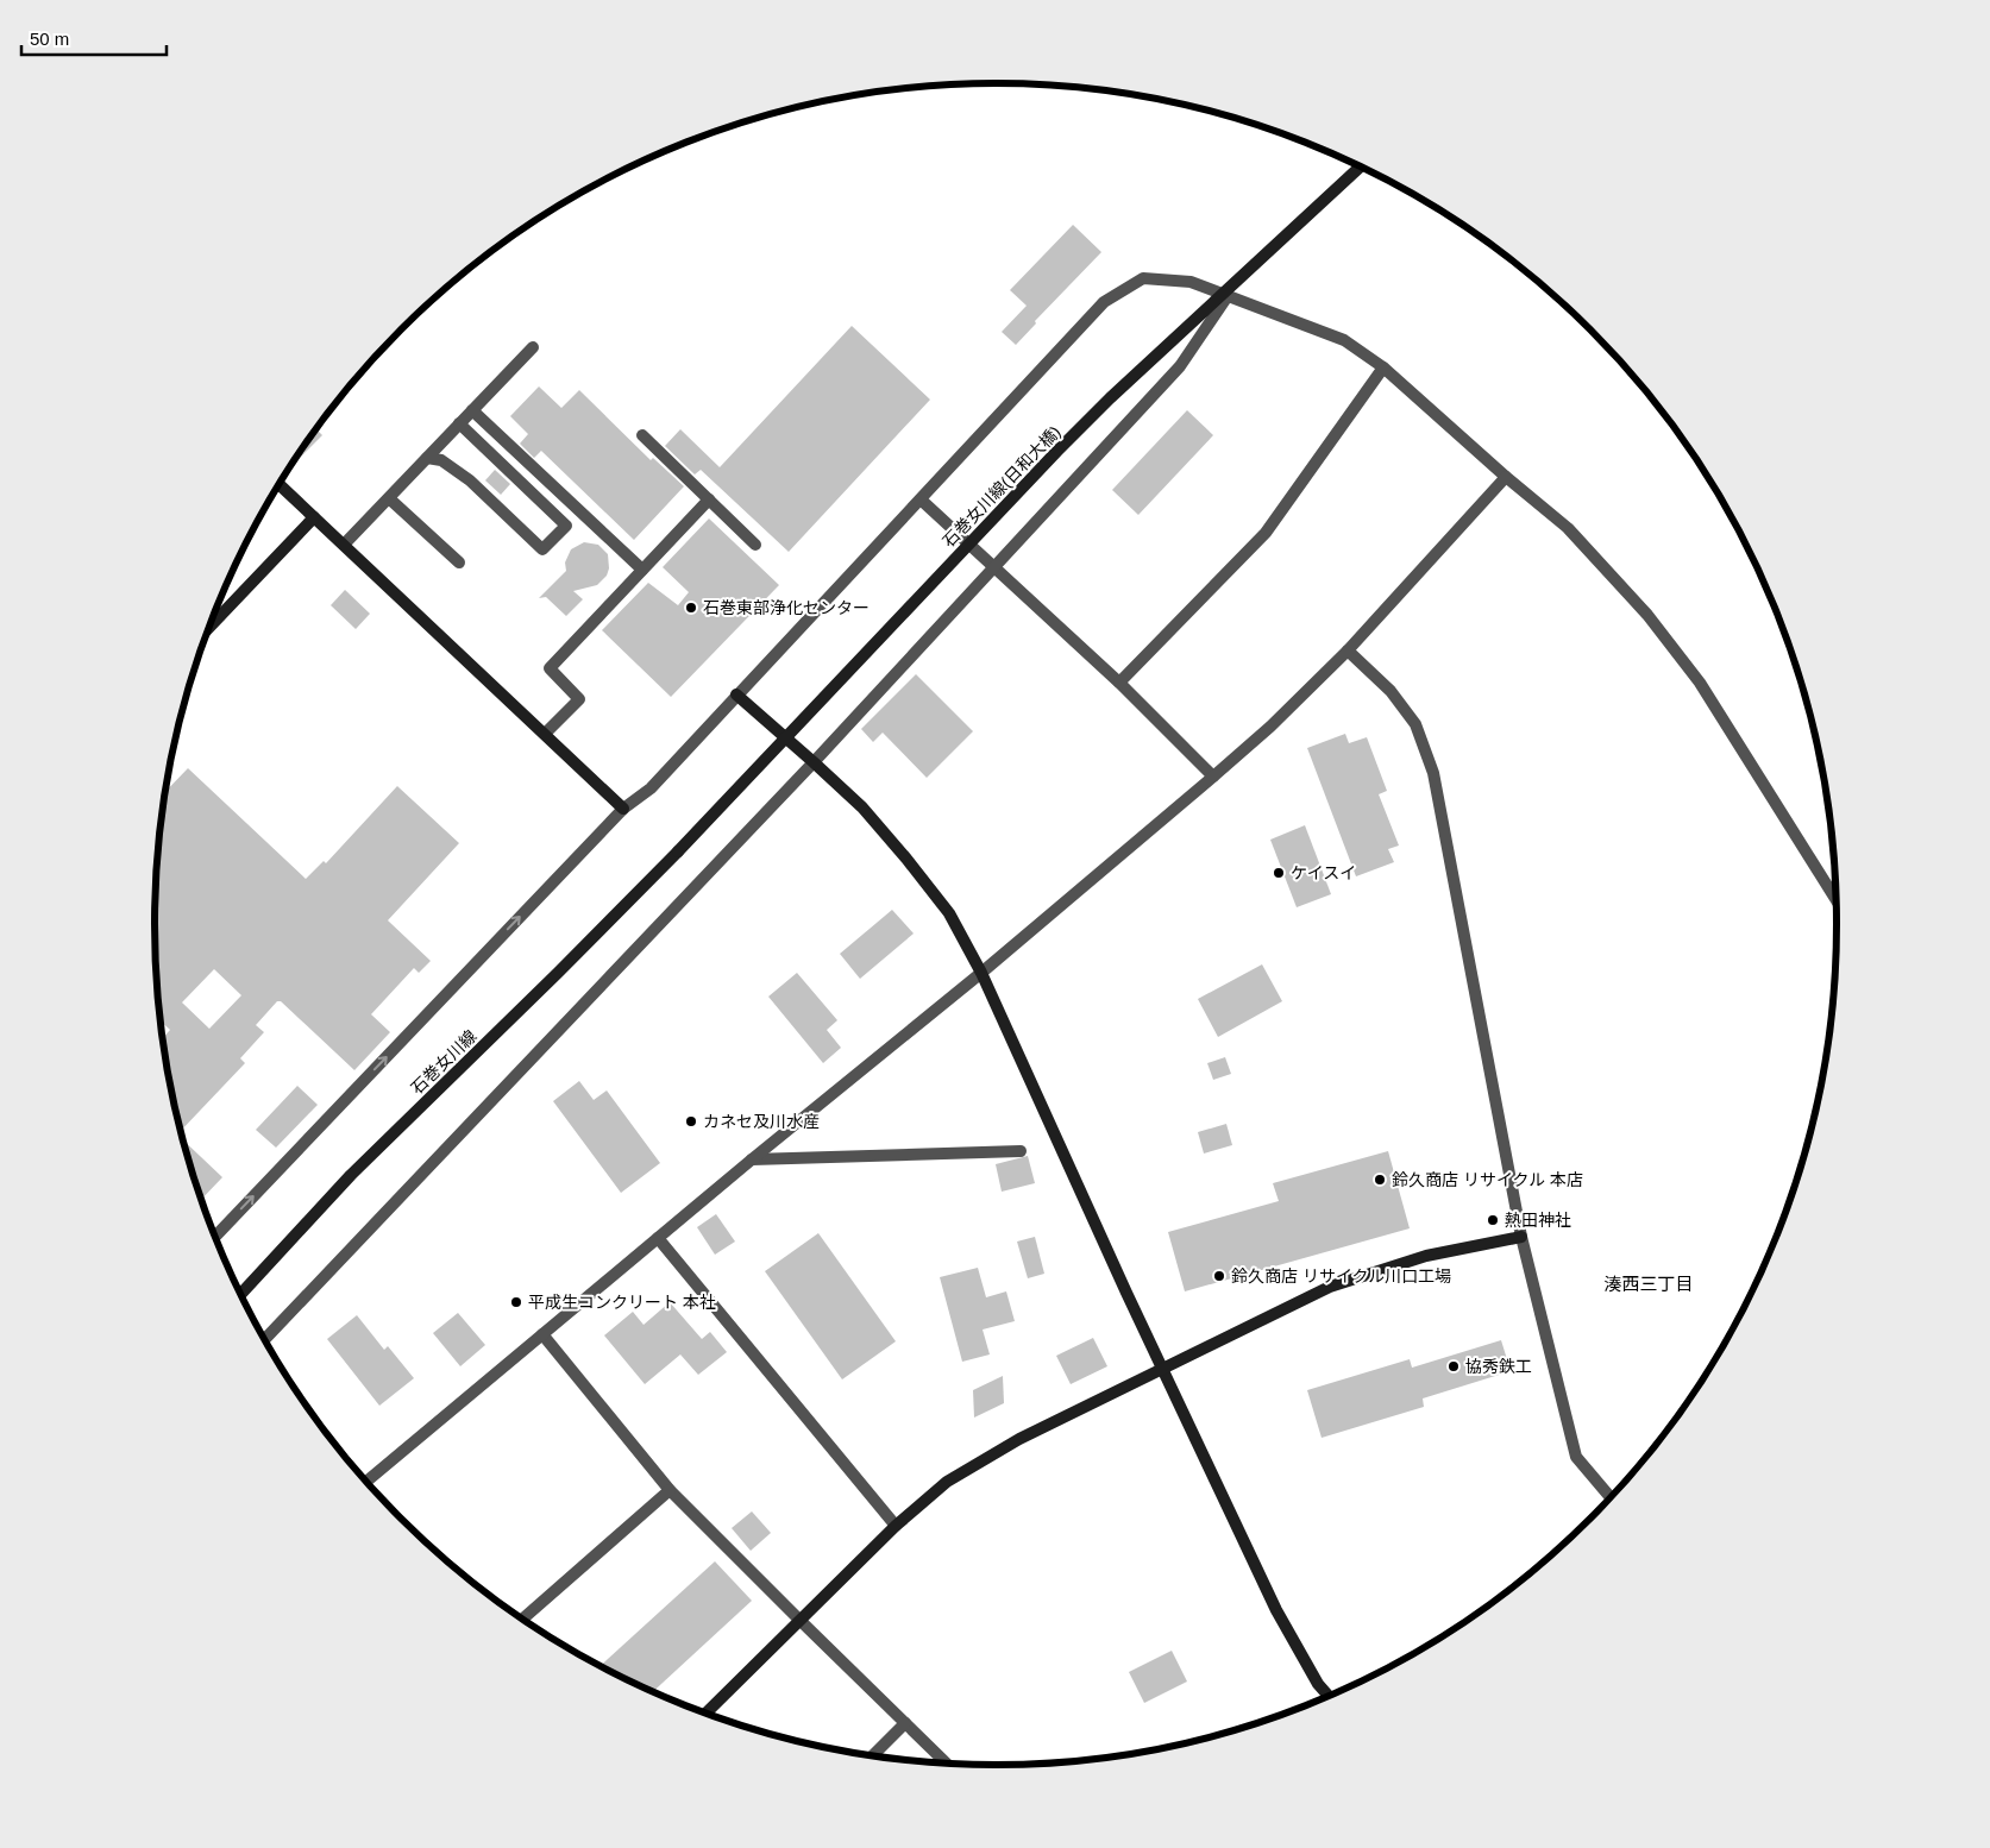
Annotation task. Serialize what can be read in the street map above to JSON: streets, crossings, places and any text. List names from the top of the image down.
{
  "streets": {
    "street": ["石巻女川線(日和大橋)", "石巻女川線"]
  },
  "crossings": [
    ["石巻女川線(日和大橋)", "石巻女川線"]
  ],
  "districts": ["湊西三丁目"],
  "places": [
    "石巻東部浄化センター",
    "ケイスイ",
    "カネセ及川水産",
    "鈴久商店 リサイクル 本店",
    "熱田神社",
    "鈴久商店 リサイクル川口工場",
    "平成生コンクリート 本社",
    "協秀鉄工"
  ],
  "scale_bar": "50 m"
}
